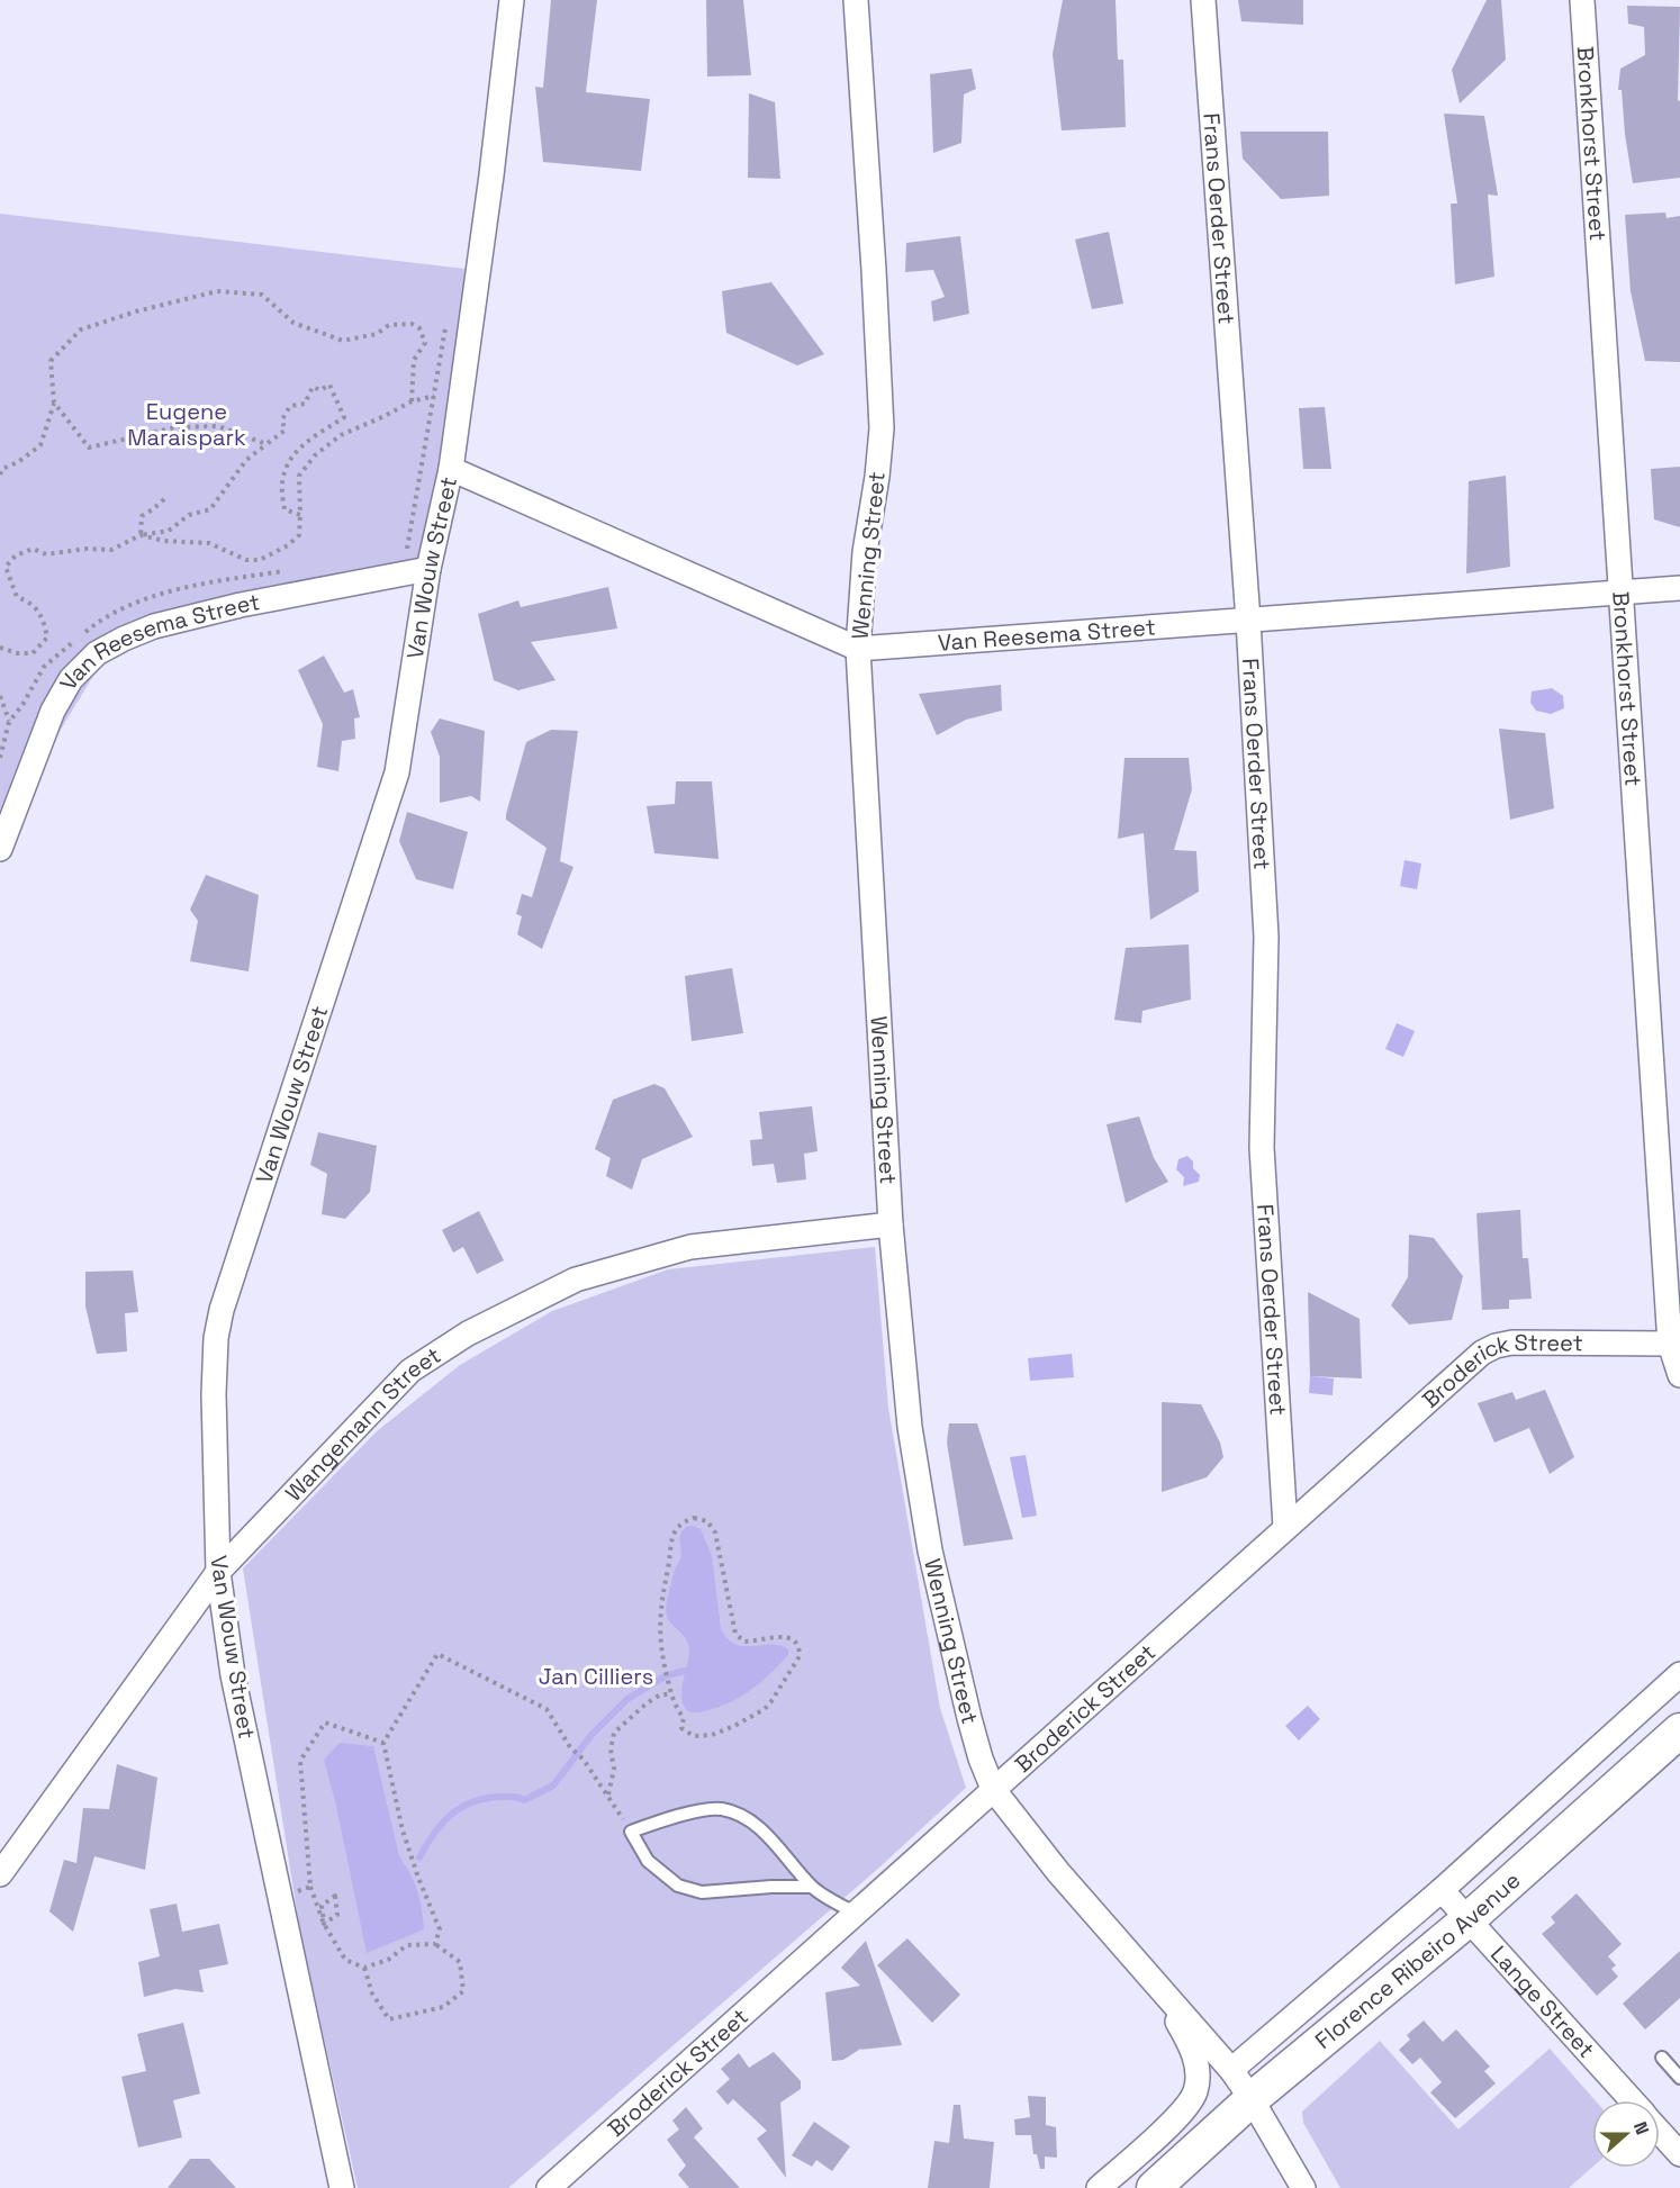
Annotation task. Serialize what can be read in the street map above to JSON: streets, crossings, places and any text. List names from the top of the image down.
{
  "streets": {
    "main road": ["Florence Ribeiro Avenue"],
    "street": [
      "Bronkhorst Street",
      "Frans Oerder Street",
      "Wenning Street",
      "Van Wouw Street",
      "Van Reesema Street",
      "Broderick Street",
      "Wangemann Street",
      "Lange Street"
    ]
  },
  "crossings": [
    ["Bronkhorst Street", "Van Reesema Street"],
    ["Bronkhorst Street", "Broderick Street"],
    ["Frans Oerder Street", "Van Reesema Street"],
    ["Frans Oerder Street", "Broderick Street"],
    ["Wenning Street", "Van Reesema Street"],
    ["Wenning Street", "Broderick Street"],
    ["Wenning Street", "Wangemann Street"],
    ["Wenning Street", "Florence Ribeiro Avenue"],
    ["Van Wouw Street", "Van Reesema Street"],
    ["Van Wouw Street", "Wangemann Street"],
    ["Florence Ribeiro Avenue", "Lange Street"]
  ],
  "parks": ["Eugene Maraispark", "Jan Cilliers"],
  "north": "right"
}
